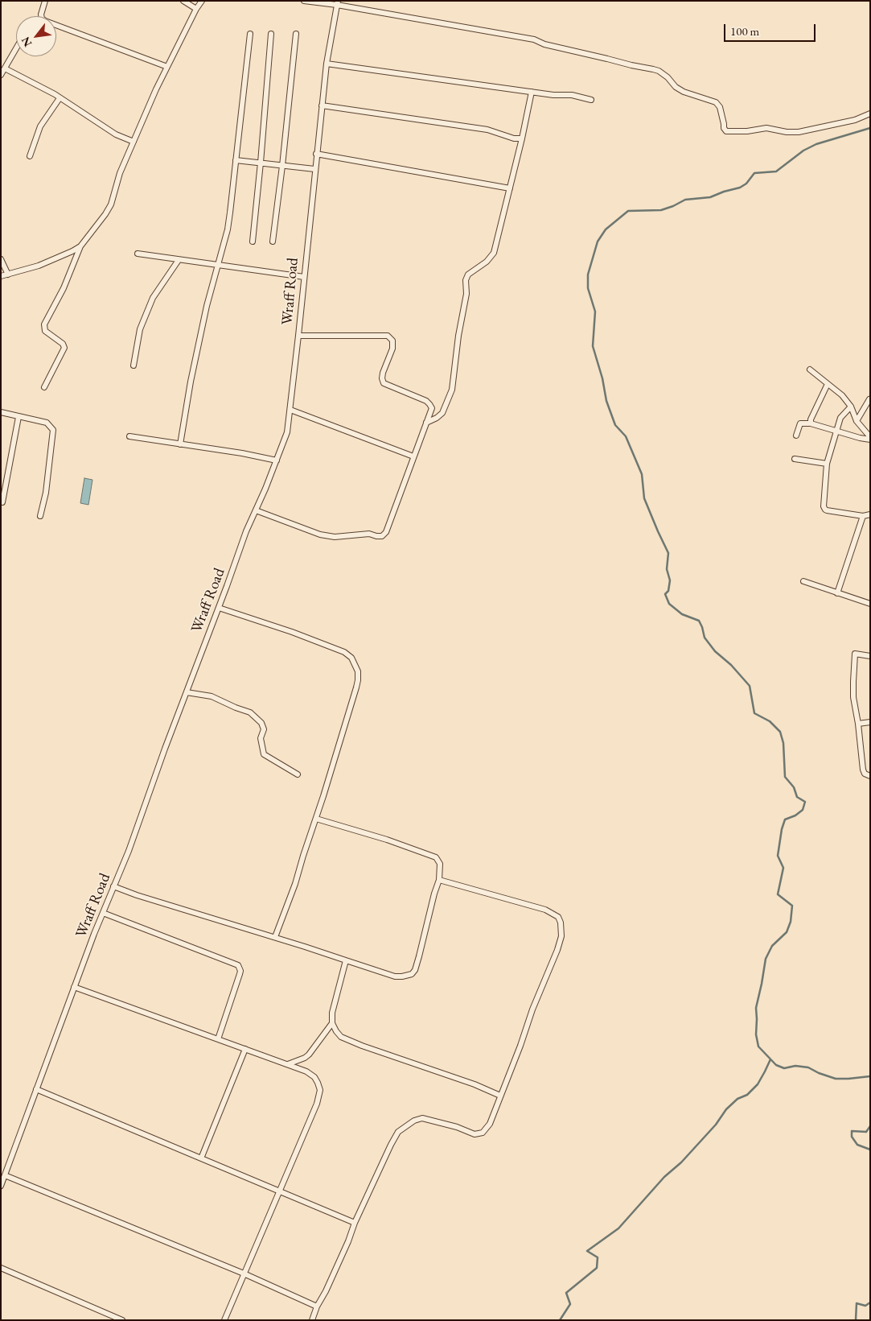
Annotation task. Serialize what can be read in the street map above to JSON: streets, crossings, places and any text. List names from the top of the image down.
{
  "streets": {
    "street": ["Wraff Road"]
  },
  "scale_bar": "100 m",
  "north": "bottom left"
}
